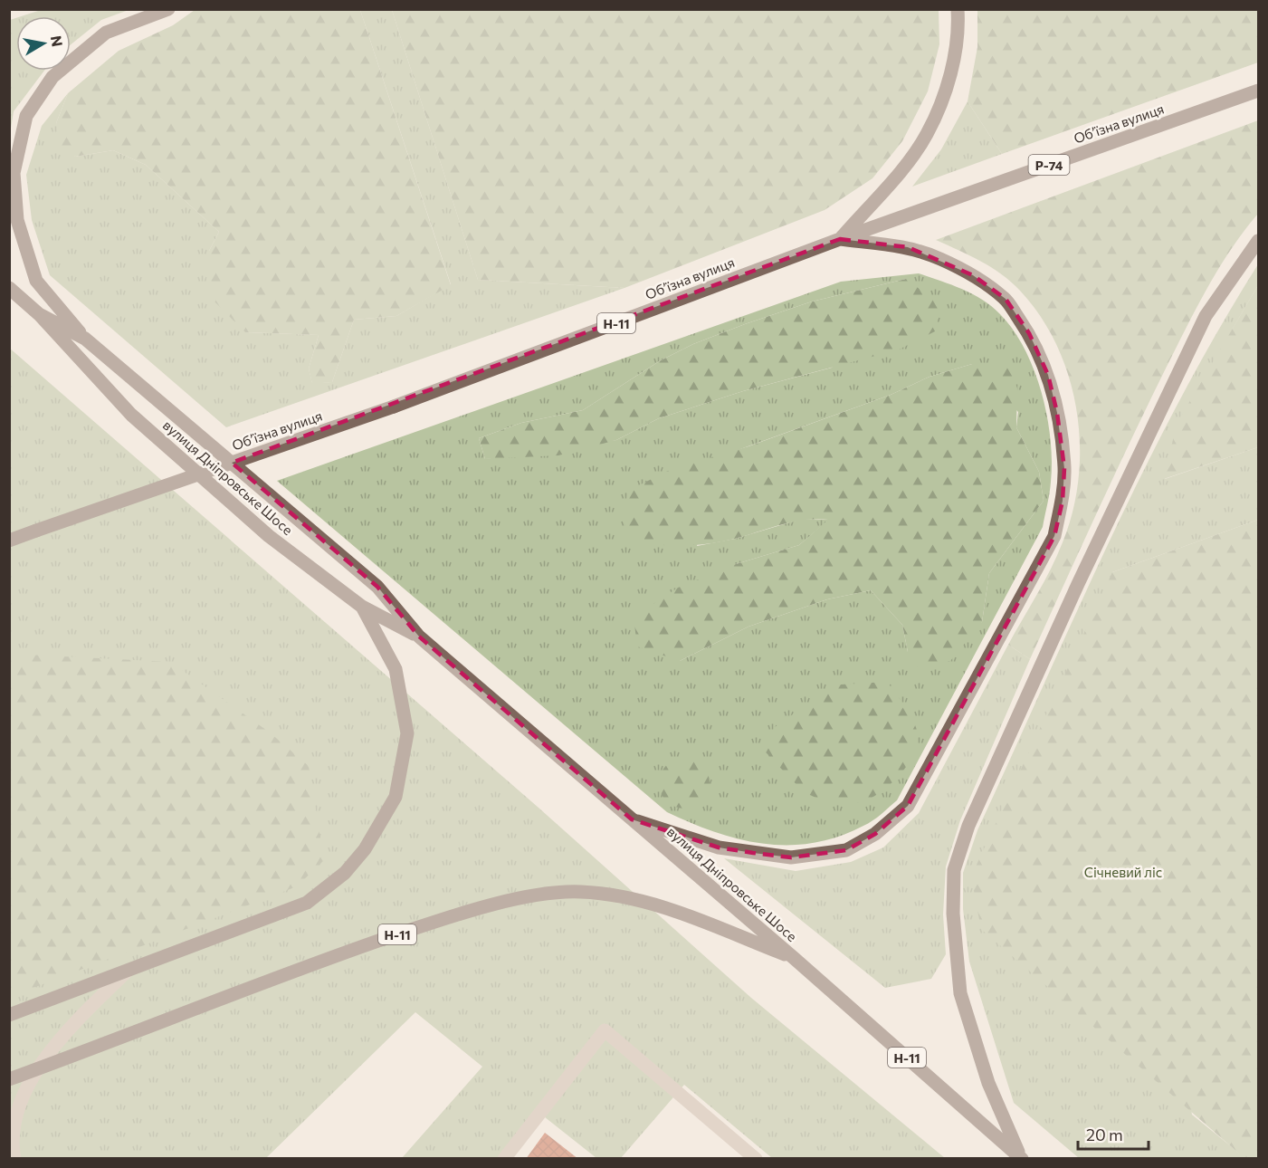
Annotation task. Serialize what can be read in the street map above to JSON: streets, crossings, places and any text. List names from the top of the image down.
{
  "streets": {
    "main road": [
      "Обʼїзна вулиця",
      "Р-74",
      "Н-11",
      "вулиця Дніпровське Шосе"
    ]
  },
  "crossings": [
    ["Обʼїзна вулиця", "Н-11"],
    ["Н-11", "вулиця Дніпровське Шосе"]
  ],
  "parks": ["Січневий ліс"],
  "scale_bar": "20 m",
  "north": "right"
}
